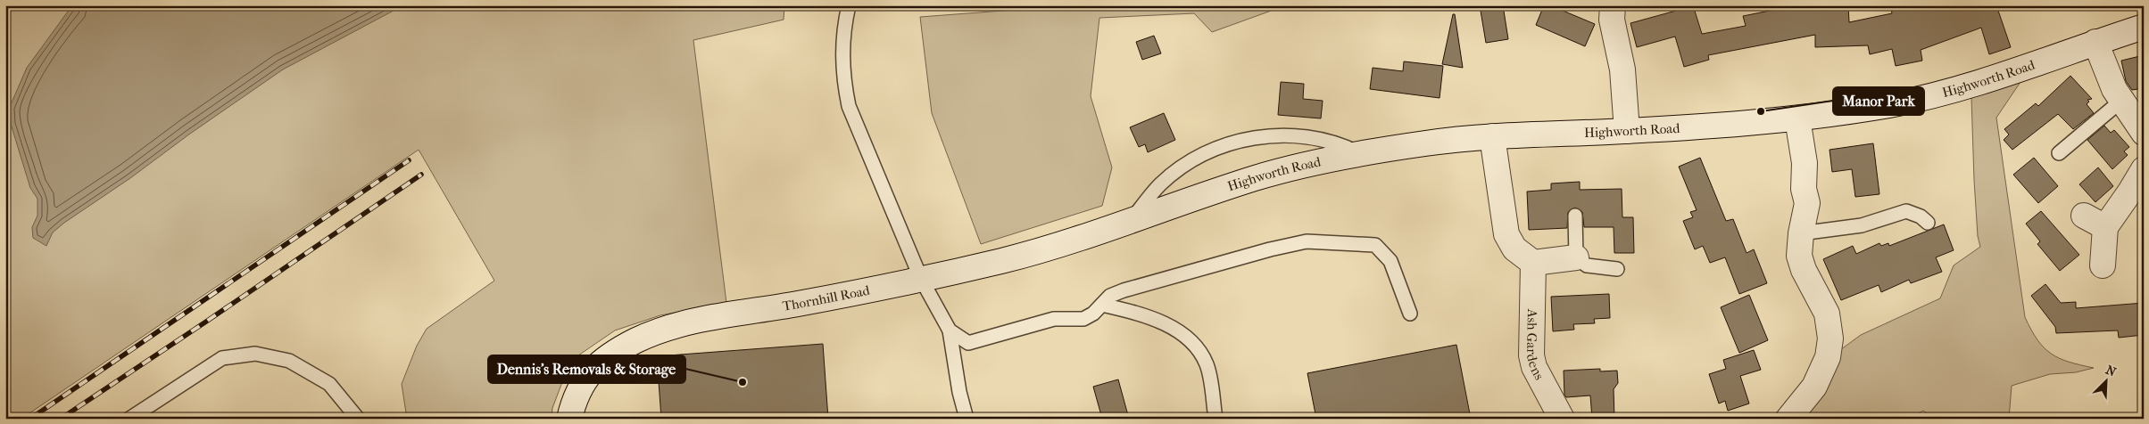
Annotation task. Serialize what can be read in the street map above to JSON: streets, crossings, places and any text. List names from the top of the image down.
{
  "streets": {
    "street": ["Highworth Road", "Thornhill Road", "Ash Gardens"]
  },
  "crossings": [
    ["Highworth Road", "Thornhill Road"]
  ],
  "places": ["Manor Park", "Dennis's Removals & Storage"],
  "north": "top right"
}
